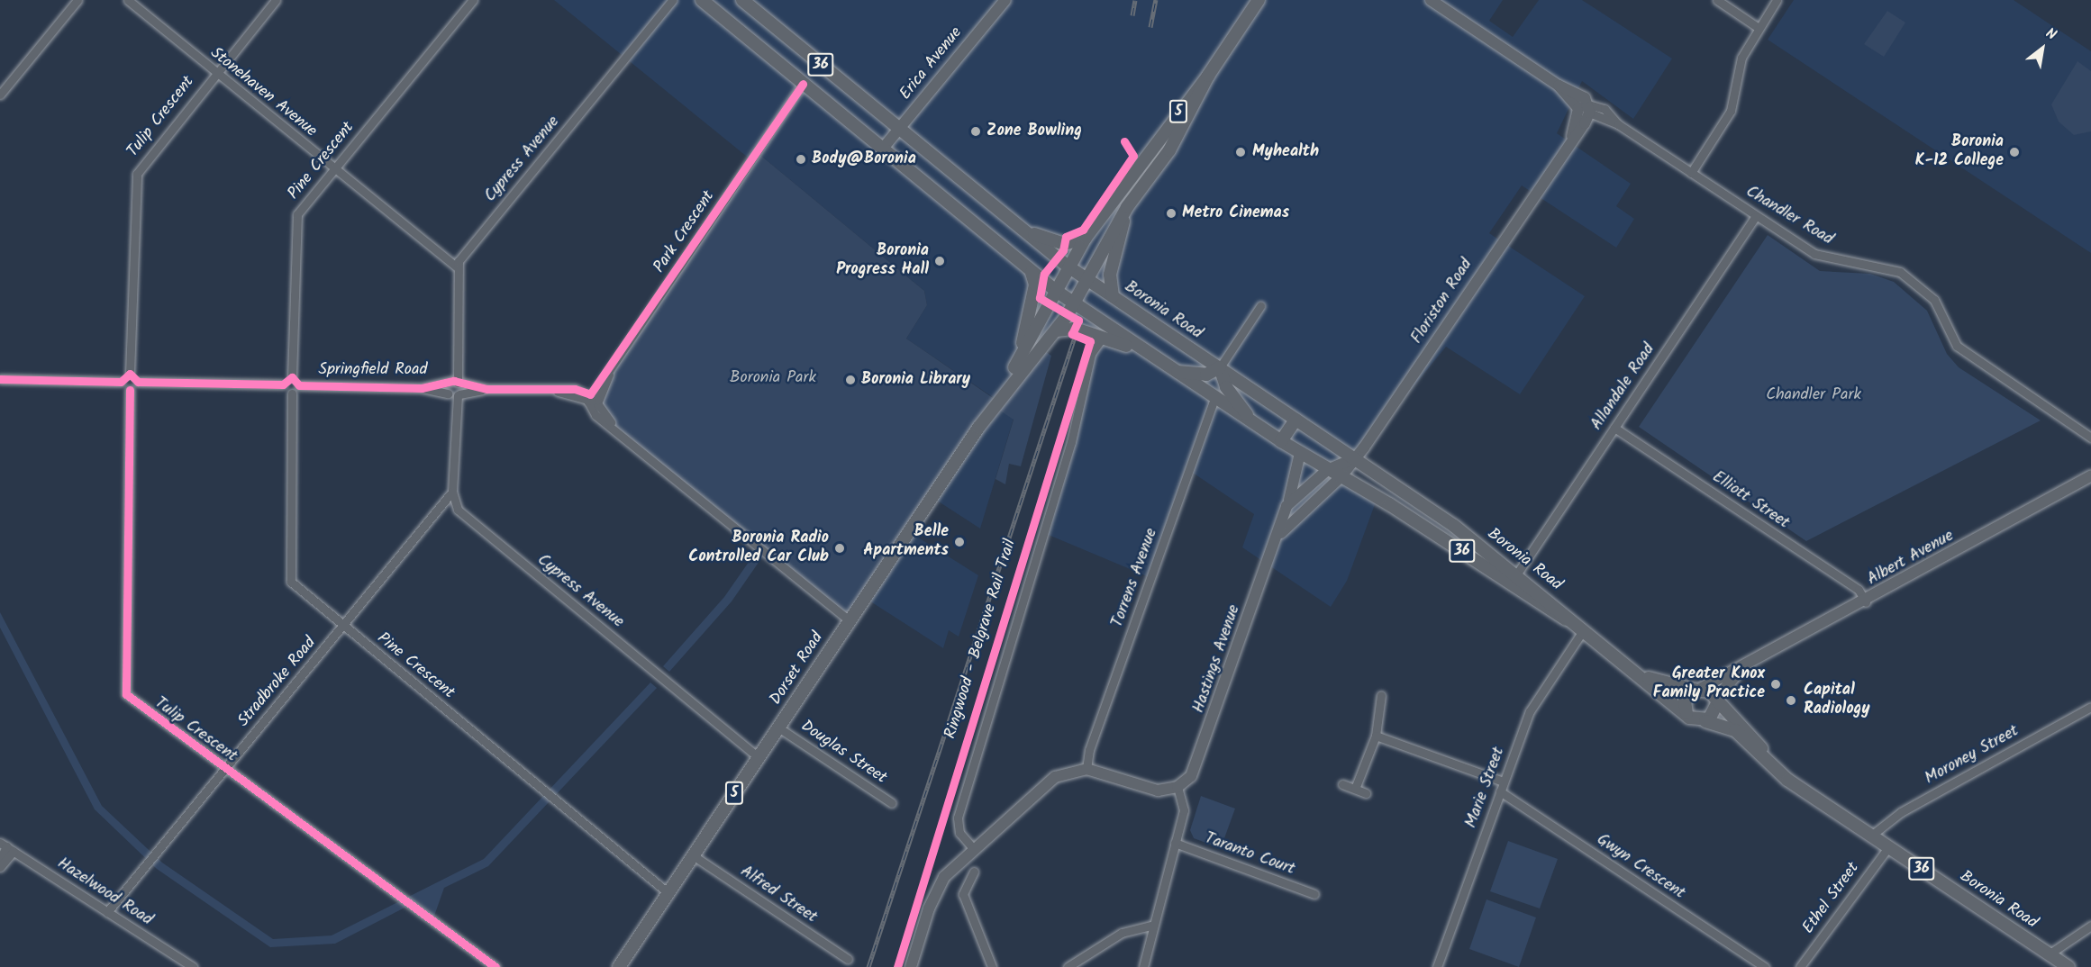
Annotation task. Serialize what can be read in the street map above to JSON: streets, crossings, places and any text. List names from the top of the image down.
{
  "streets": {
    "main road": [
      "Erica Avenue",
      "36",
      "5",
      "Chandler Road",
      "Floriston Road",
      "Boronia Road",
      "Albert Avenue",
      "Hastings Avenue",
      "Dorset Road"
    ],
    "street": [
      "Stonehaven Avenue",
      "Tulip Crescent",
      "Cypress Avenue",
      "Pine Crescent",
      "Park Crescent",
      "Springfield Road",
      "Allandale Road",
      "Elliott Street",
      "Torrens Avenue",
      "Stradbroke Road",
      "Douglas Street",
      "Moroney Street",
      "Marie Street",
      "Taranto Court",
      "Gwyn Crescent",
      "Hazelwood Road",
      "Alfred Street",
      "Ethel Street"
    ],
    "cycle path": ["Ringwood - Belgrave Rail Trail"]
  },
  "crossings": [
    ["Erica Avenue", "Boronia Road"],
    ["36", "Boronia Road"],
    ["36", "Albert Avenue"],
    ["Stonehaven Avenue", "Tulip Crescent"],
    ["Stonehaven Avenue", "Cypress Avenue"],
    ["Stonehaven Avenue", "Pine Crescent"],
    ["Tulip Crescent", "Stradbroke Road"],
    ["Cypress Avenue", "Dorset Road"],
    ["Cypress Avenue", "Stradbroke Road"],
    ["Pine Crescent", "Dorset Road"],
    ["Pine Crescent", "Stradbroke Road"],
    ["Chandler Road", "Floriston Road"],
    ["Chandler Road", "Allandale Road"],
    ["Park Crescent", "Boronia Road"],
    ["Park Crescent", "Springfield Road"],
    ["Floriston Road", "Boronia Road"],
    ["Floriston Road", "Hastings Avenue"],
    ["Boronia Road", "Allandale Road"],
    ["Boronia Road", "Albert Avenue"],
    ["Boronia Road", "Torrens Avenue"],
    ["Boronia Road", "Hastings Avenue"],
    ["Boronia Road", "Dorset Road"],
    ["Boronia Road", "Moroney Street"],
    ["Boronia Road", "Marie Street"],
    ["Boronia Road", "Ethel Street"],
    ["Allandale Road", "Elliott Street"],
    ["Elliott Street", "Albert Avenue"],
    ["Dorset Road", "Douglas Street"],
    ["Dorset Road", "Alfred Street"],
    ["Stradbroke Road", "Hazelwood Road"],
    ["Marie Street", "Gwyn Crescent"]
  ],
  "parks": ["Boronia Park", "Chandler Park"],
  "places": [
    "Zone Bowling",
    "Myhealth",
    "Boronia K-12 College",
    "Body@Boronia",
    "Metro Cinemas",
    "Boronia Progress Hall",
    "Boronia Library",
    "Belle Apartments",
    "Boronia Radio Controlled Car Club",
    "Greater Knox Family Practice",
    "Capital Radiology"
  ],
  "north": "top right"
}
